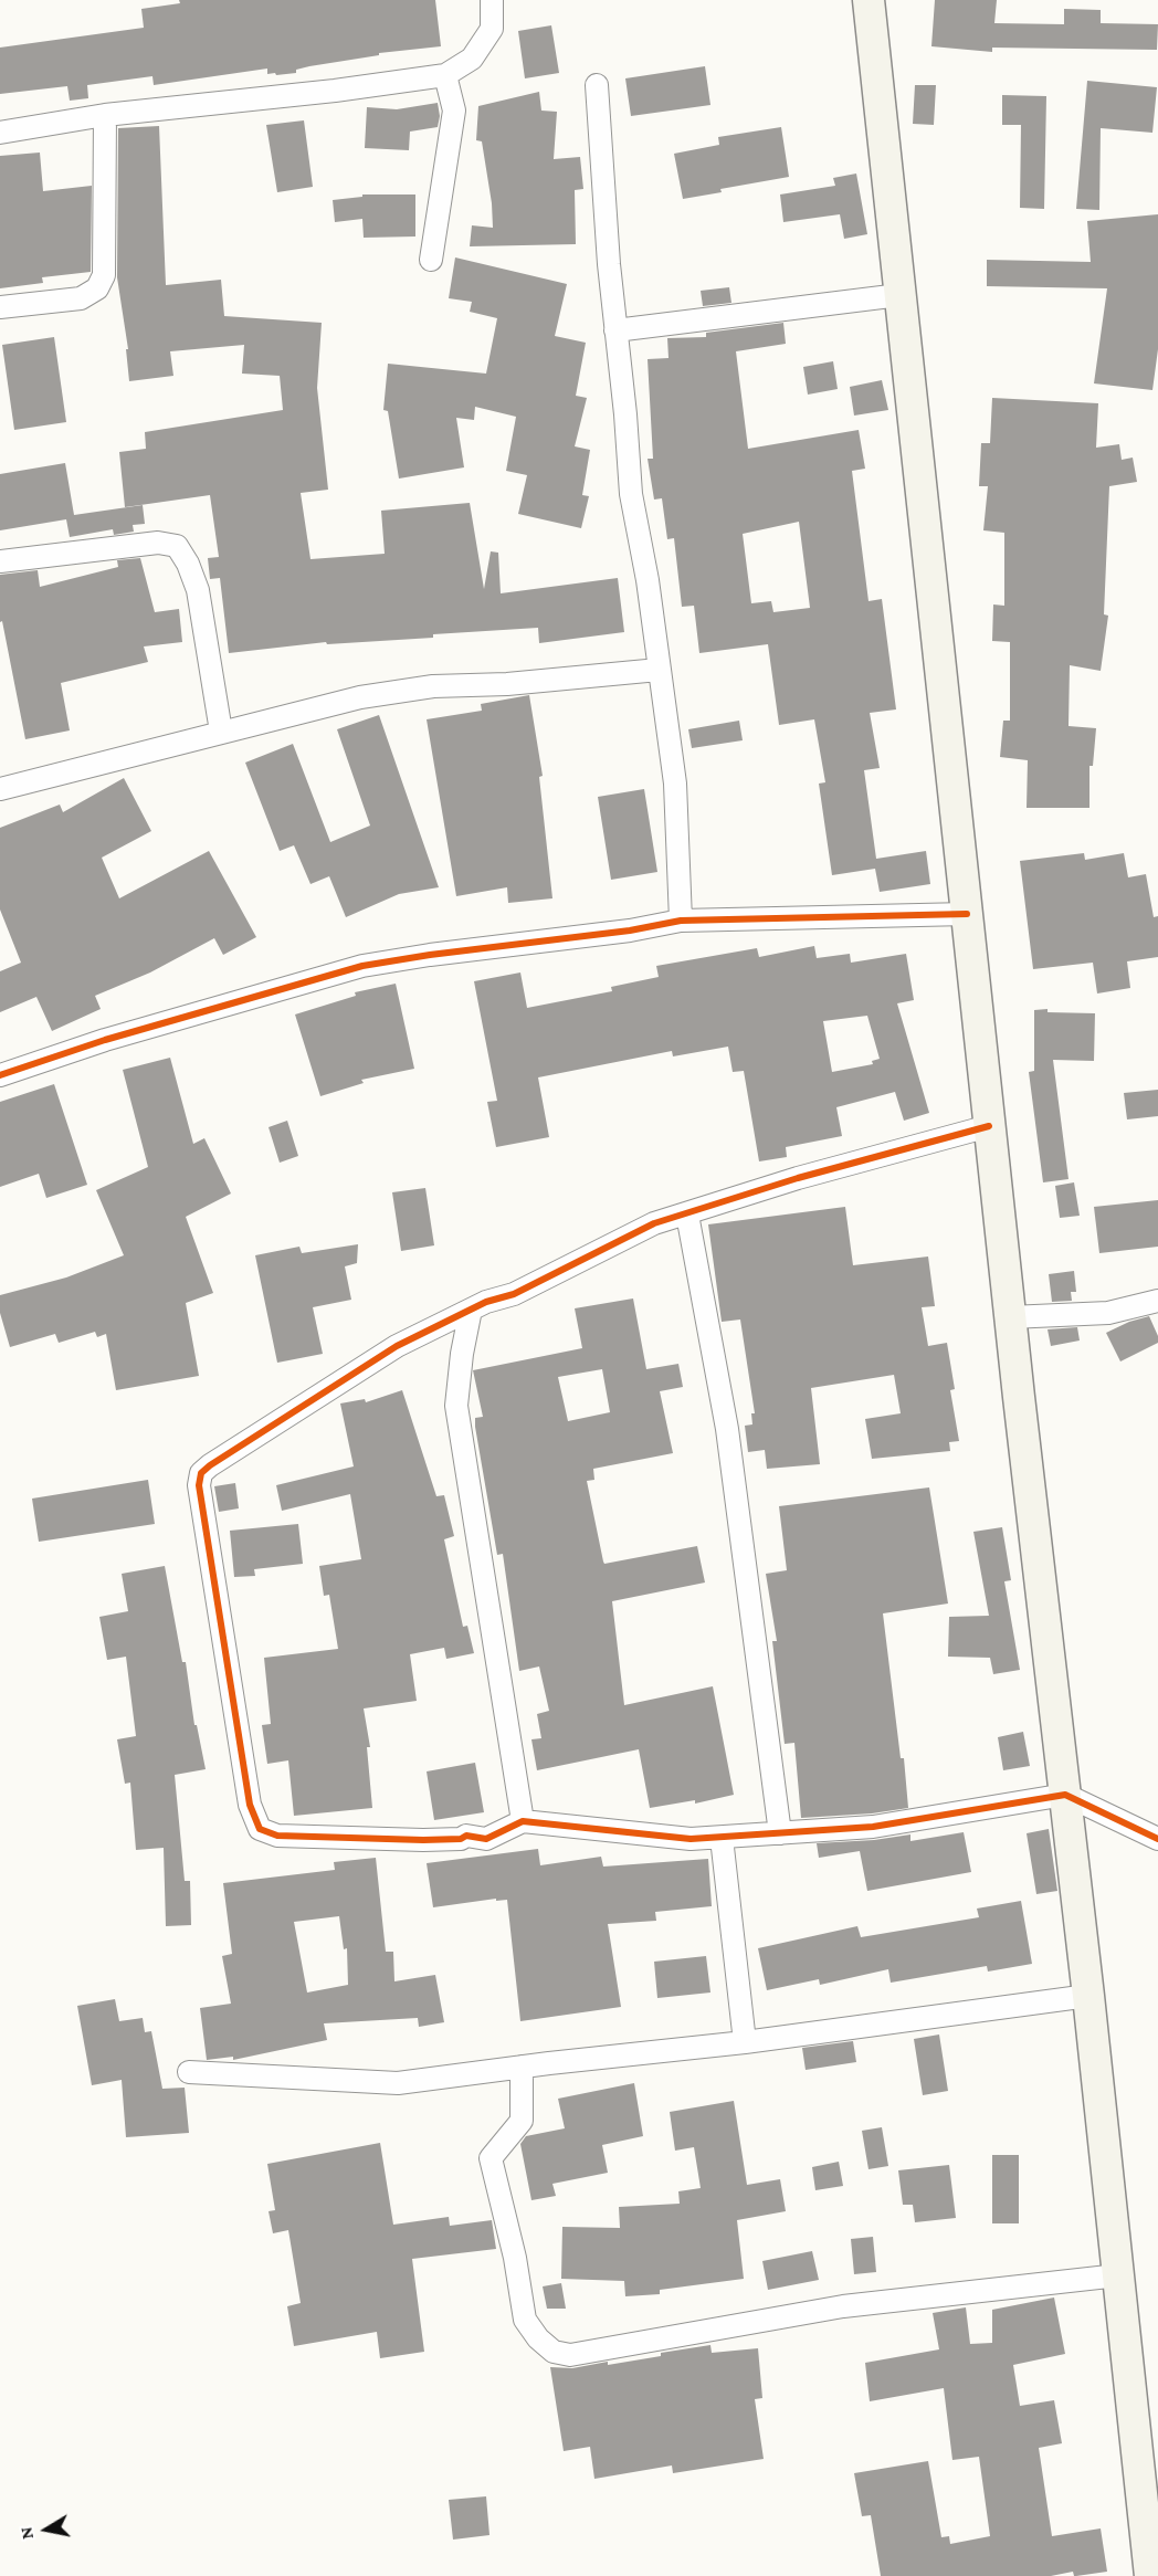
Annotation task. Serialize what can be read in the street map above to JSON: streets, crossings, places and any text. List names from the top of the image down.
{
  "north": "left"
}
